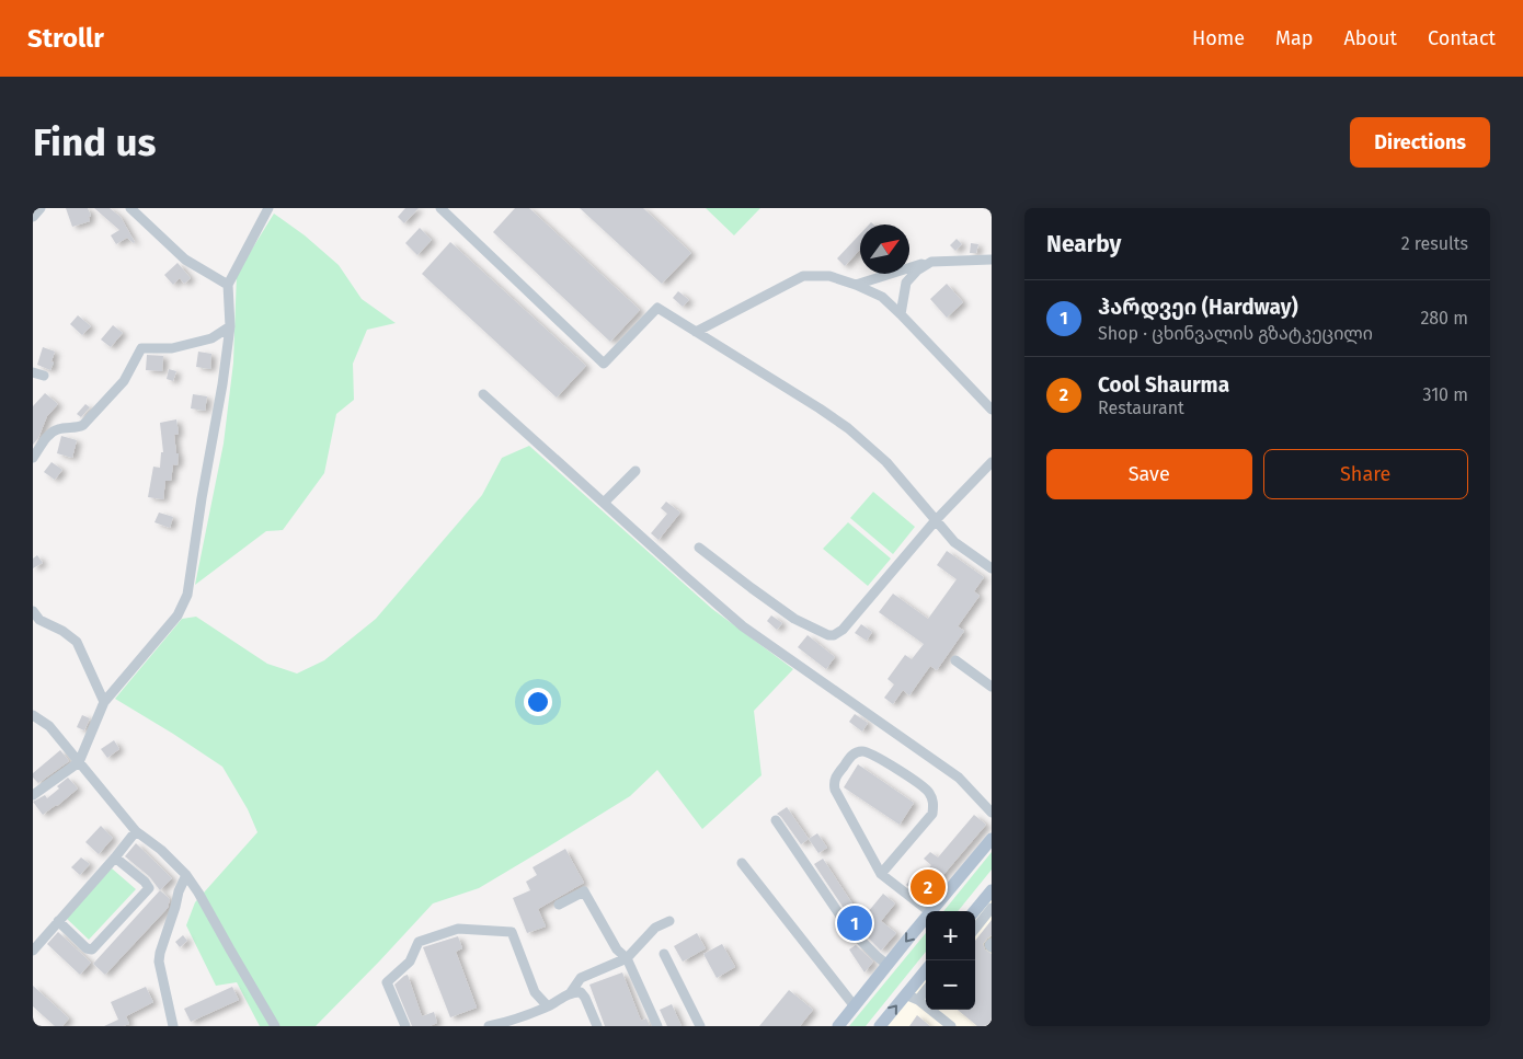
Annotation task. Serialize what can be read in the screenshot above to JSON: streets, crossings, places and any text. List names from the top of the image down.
{
  "north": "top right",
  "page": {
    "header": "Strollr",
    "nav": [
      "Home",
      "Map",
      "About",
      "Contact"
    ],
    "buttons": [
      "Directions",
      ["Save", "Share"]
    ],
    "title": "Find us",
    "heading": ["Nearby", "2 results"],
    "list": [
      {
        "mark": "1",
        "name": "ჰარდვეი (Hardway)",
        "note": "Shop · ცხინვალის გზატკეცილი",
        "value": "280 m"
      },
      {
        "mark": "2",
        "name": "Cool Shaurma",
        "note": "Restaurant",
        "value": "310 m"
      }
    ],
    "pins": ["2", "1"],
    "map_buttons": ["+", "−"]
  }
}
